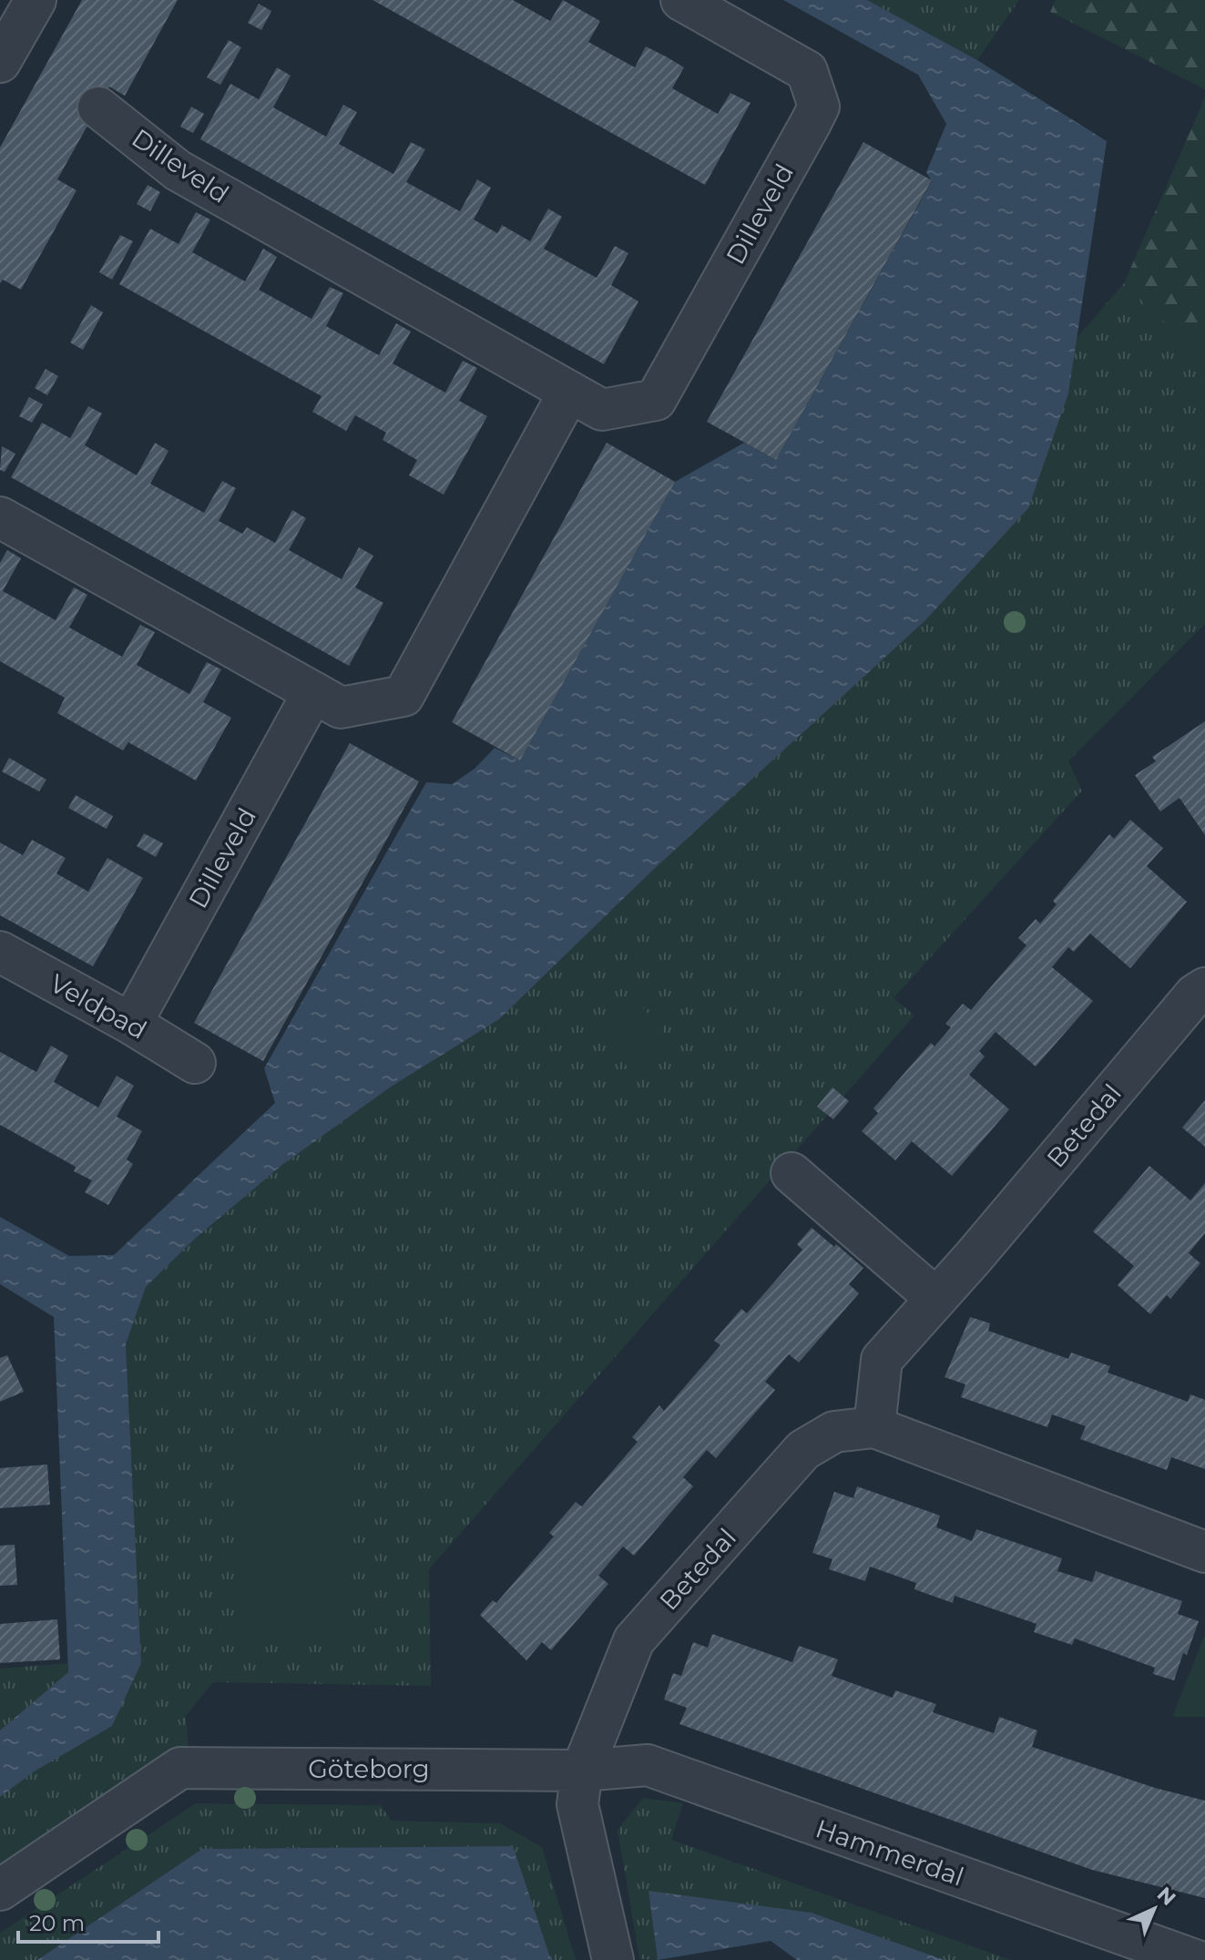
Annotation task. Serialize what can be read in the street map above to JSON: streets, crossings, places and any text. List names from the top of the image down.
{
  "streets": {
    "street": [
      "Dilleveld",
      "Veldpad",
      "Betedal",
      "Göteborg",
      "Hammerdal"
    ]
  },
  "crossings": [
    ["Dilleveld", "Veldpad"],
    ["Betedal", "Göteborg"],
    ["Betedal", "Hammerdal"],
    ["Göteborg", "Hammerdal"]
  ],
  "scale_bar": "20 m",
  "north": "top right"
}
